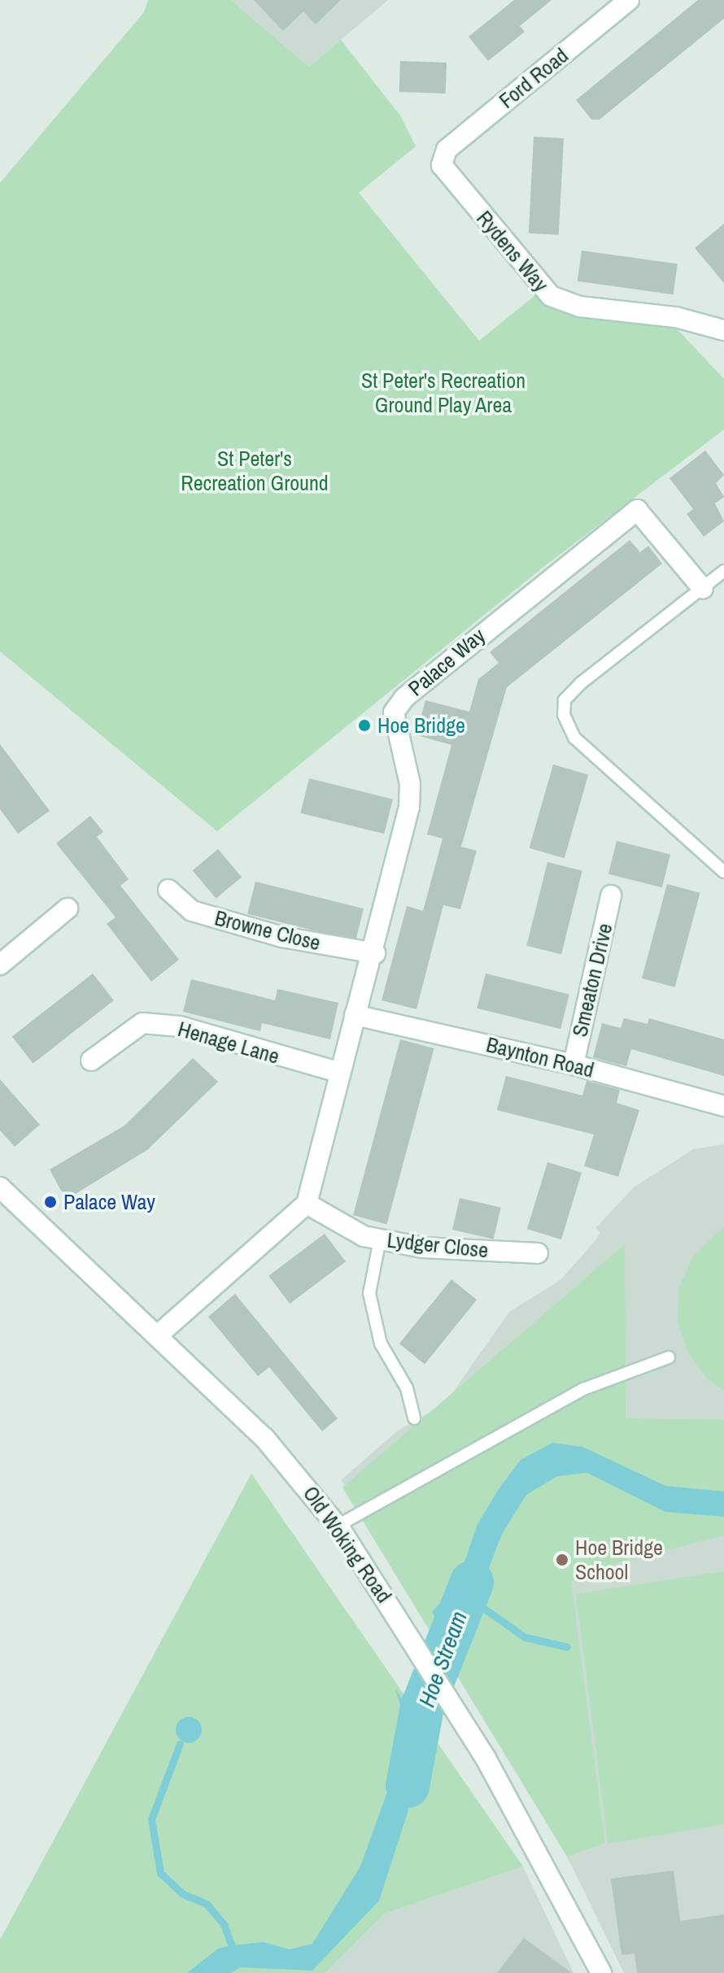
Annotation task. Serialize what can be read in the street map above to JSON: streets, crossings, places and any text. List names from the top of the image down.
{
  "streets": {
    "street": [
      "Ford Road",
      "Rydens Way",
      "Palace Way",
      "Browne Close",
      "Smeaton Drive",
      "Henage Lane",
      "Baynton Road",
      "Lydger Close",
      "Old Woking Road"
    ]
  },
  "crossings": [
    ["Ford Road", "Rydens Way"],
    ["Palace Way", "Browne Close"],
    ["Palace Way", "Henage Lane"],
    ["Palace Way", "Baynton Road"],
    ["Palace Way", "Lydger Close"],
    ["Smeaton Drive", "Baynton Road"]
  ],
  "water": ["Hoe Stream"],
  "parks": ["St Peter's Recreation Ground Play Area", "St Peter's Recreation Ground"],
  "places": ["Hoe Bridge", "Palace Way", "Hoe Bridge School"]
}
